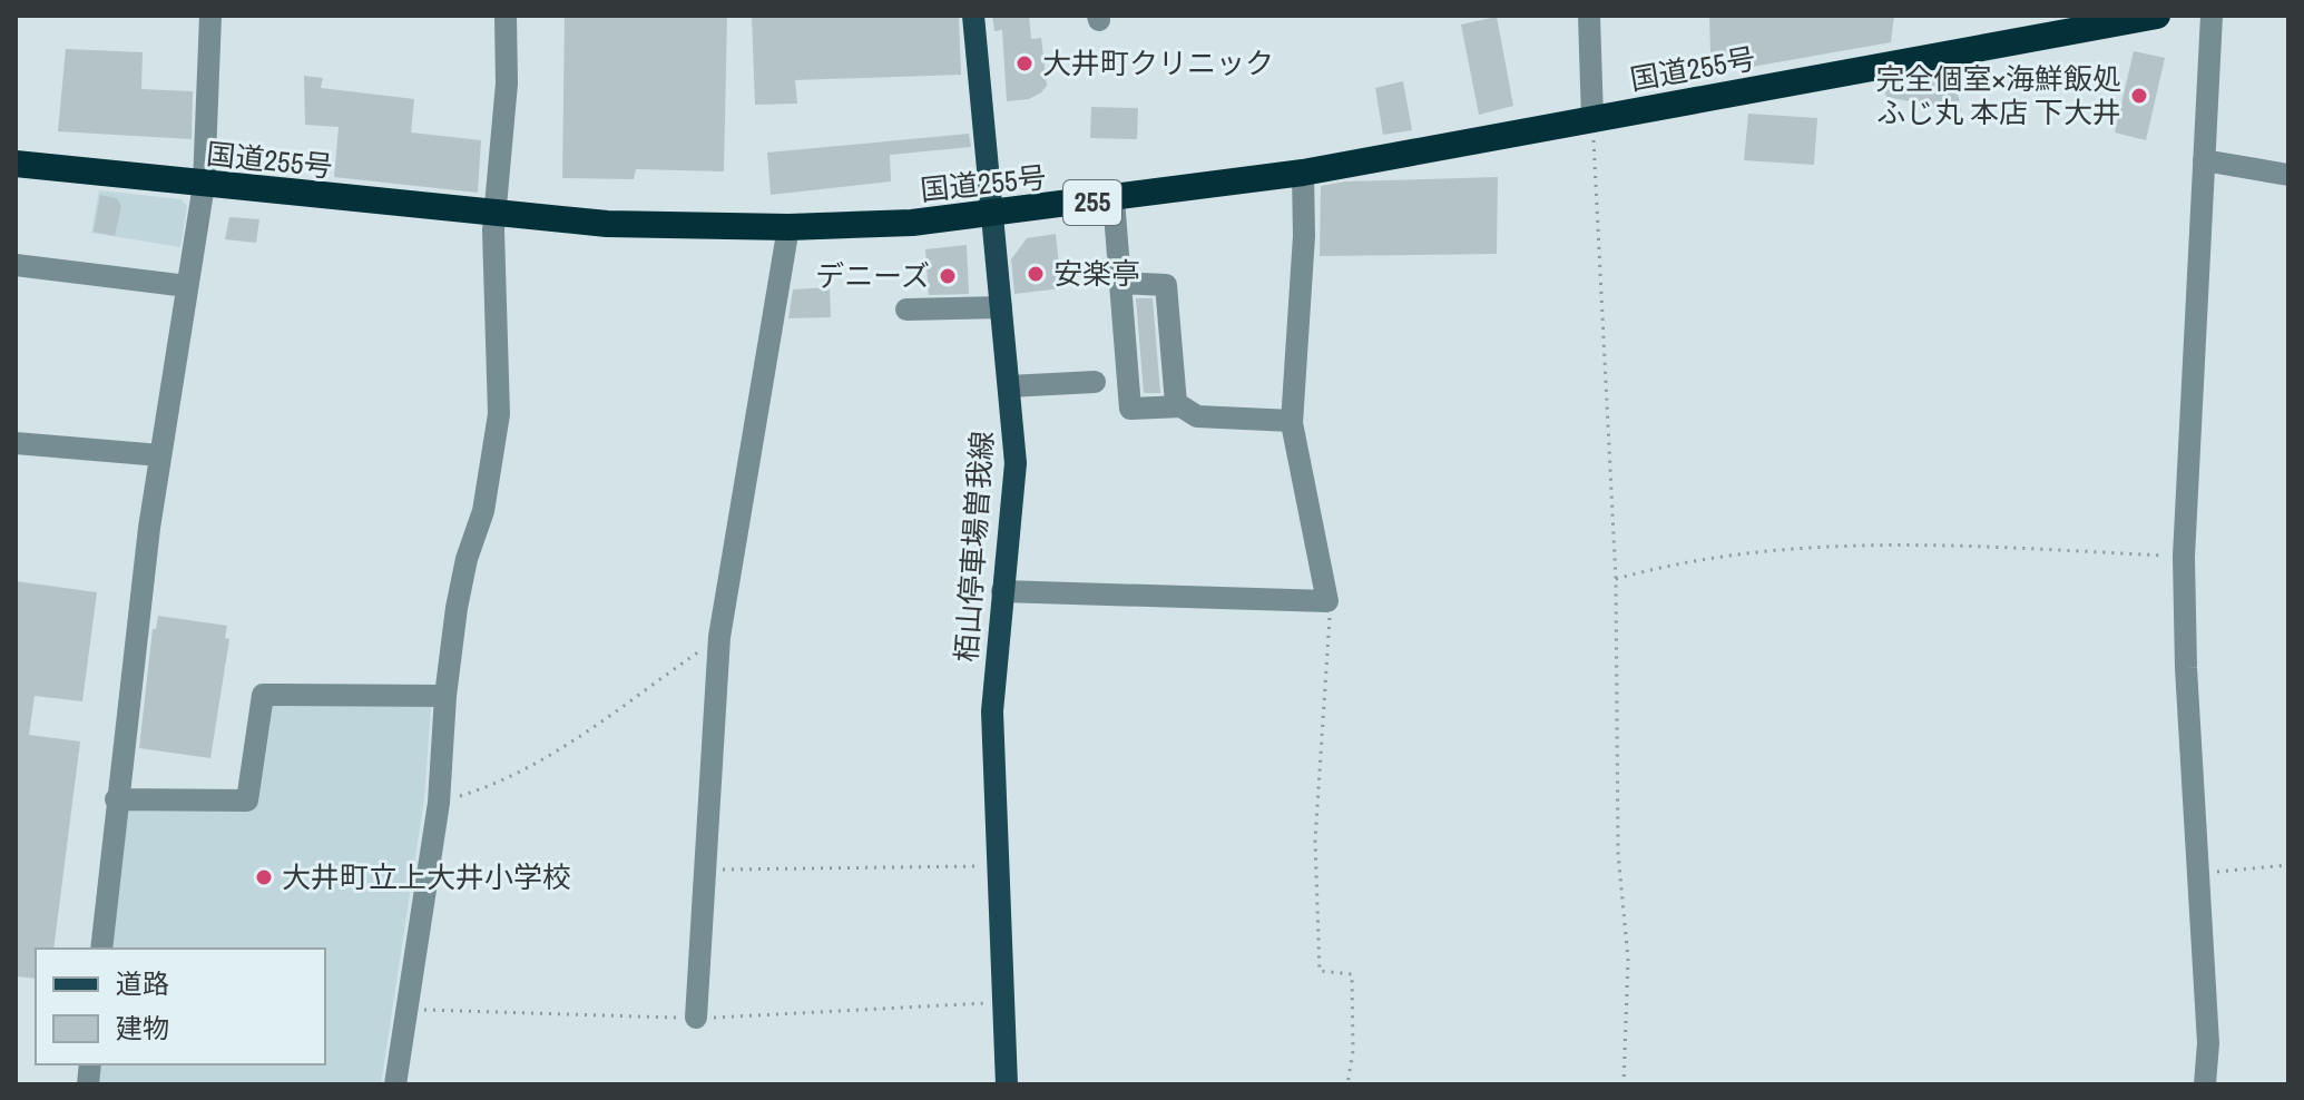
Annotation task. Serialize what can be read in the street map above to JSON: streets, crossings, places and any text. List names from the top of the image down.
{
  "streets": {
    "highway": ["国道255号", "255"],
    "main road": ["栢山停車場曽我線"]
  },
  "crossings": [
    ["国道255号", "栢山停車場曽我線"]
  ],
  "places": [
    "大井町クリニック",
    "完全個室×海鮮飯処 ふじ丸 本店 下大井",
    "安楽亭",
    "デニーズ",
    "大井町立上大井小学校"
  ],
  "legend": ["道路", "建物"]
}
